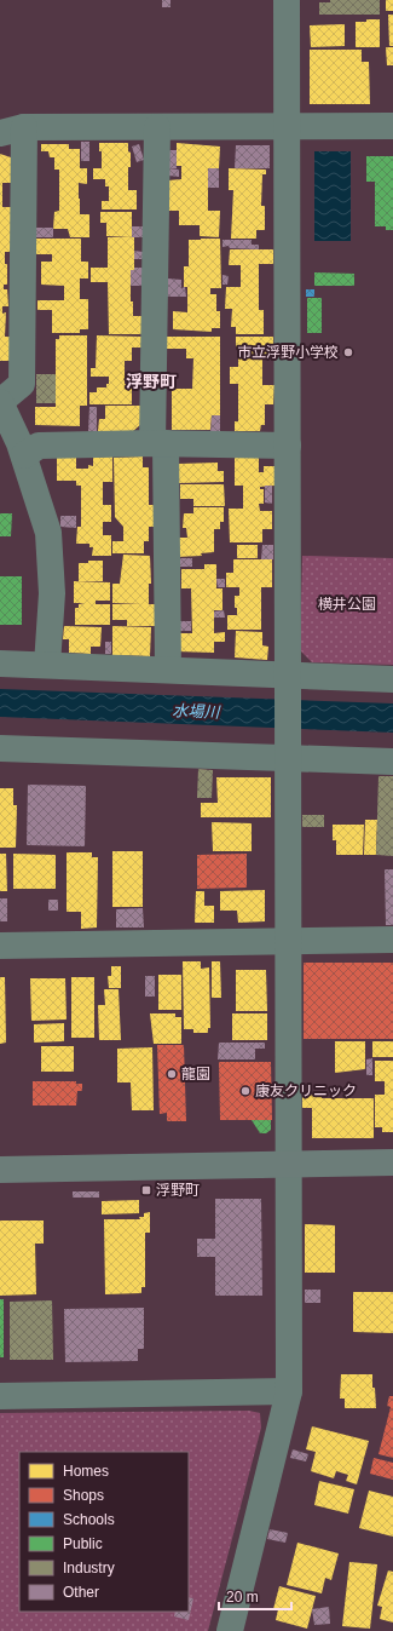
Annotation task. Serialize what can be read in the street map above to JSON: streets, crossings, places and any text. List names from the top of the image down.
{
  "districts": ["浮野町"],
  "water": ["水場川"],
  "parks": ["横井公園"],
  "places": {
    "other": ["市立浮野小学校", "龍園", "康友クリニック"],
    "transit": ["浮野町"]
  },
  "legend": [
    "Homes",
    "Shops",
    "Schools",
    "Public",
    "Industry",
    "Other"
  ],
  "scale_bar": "20 m"
}
